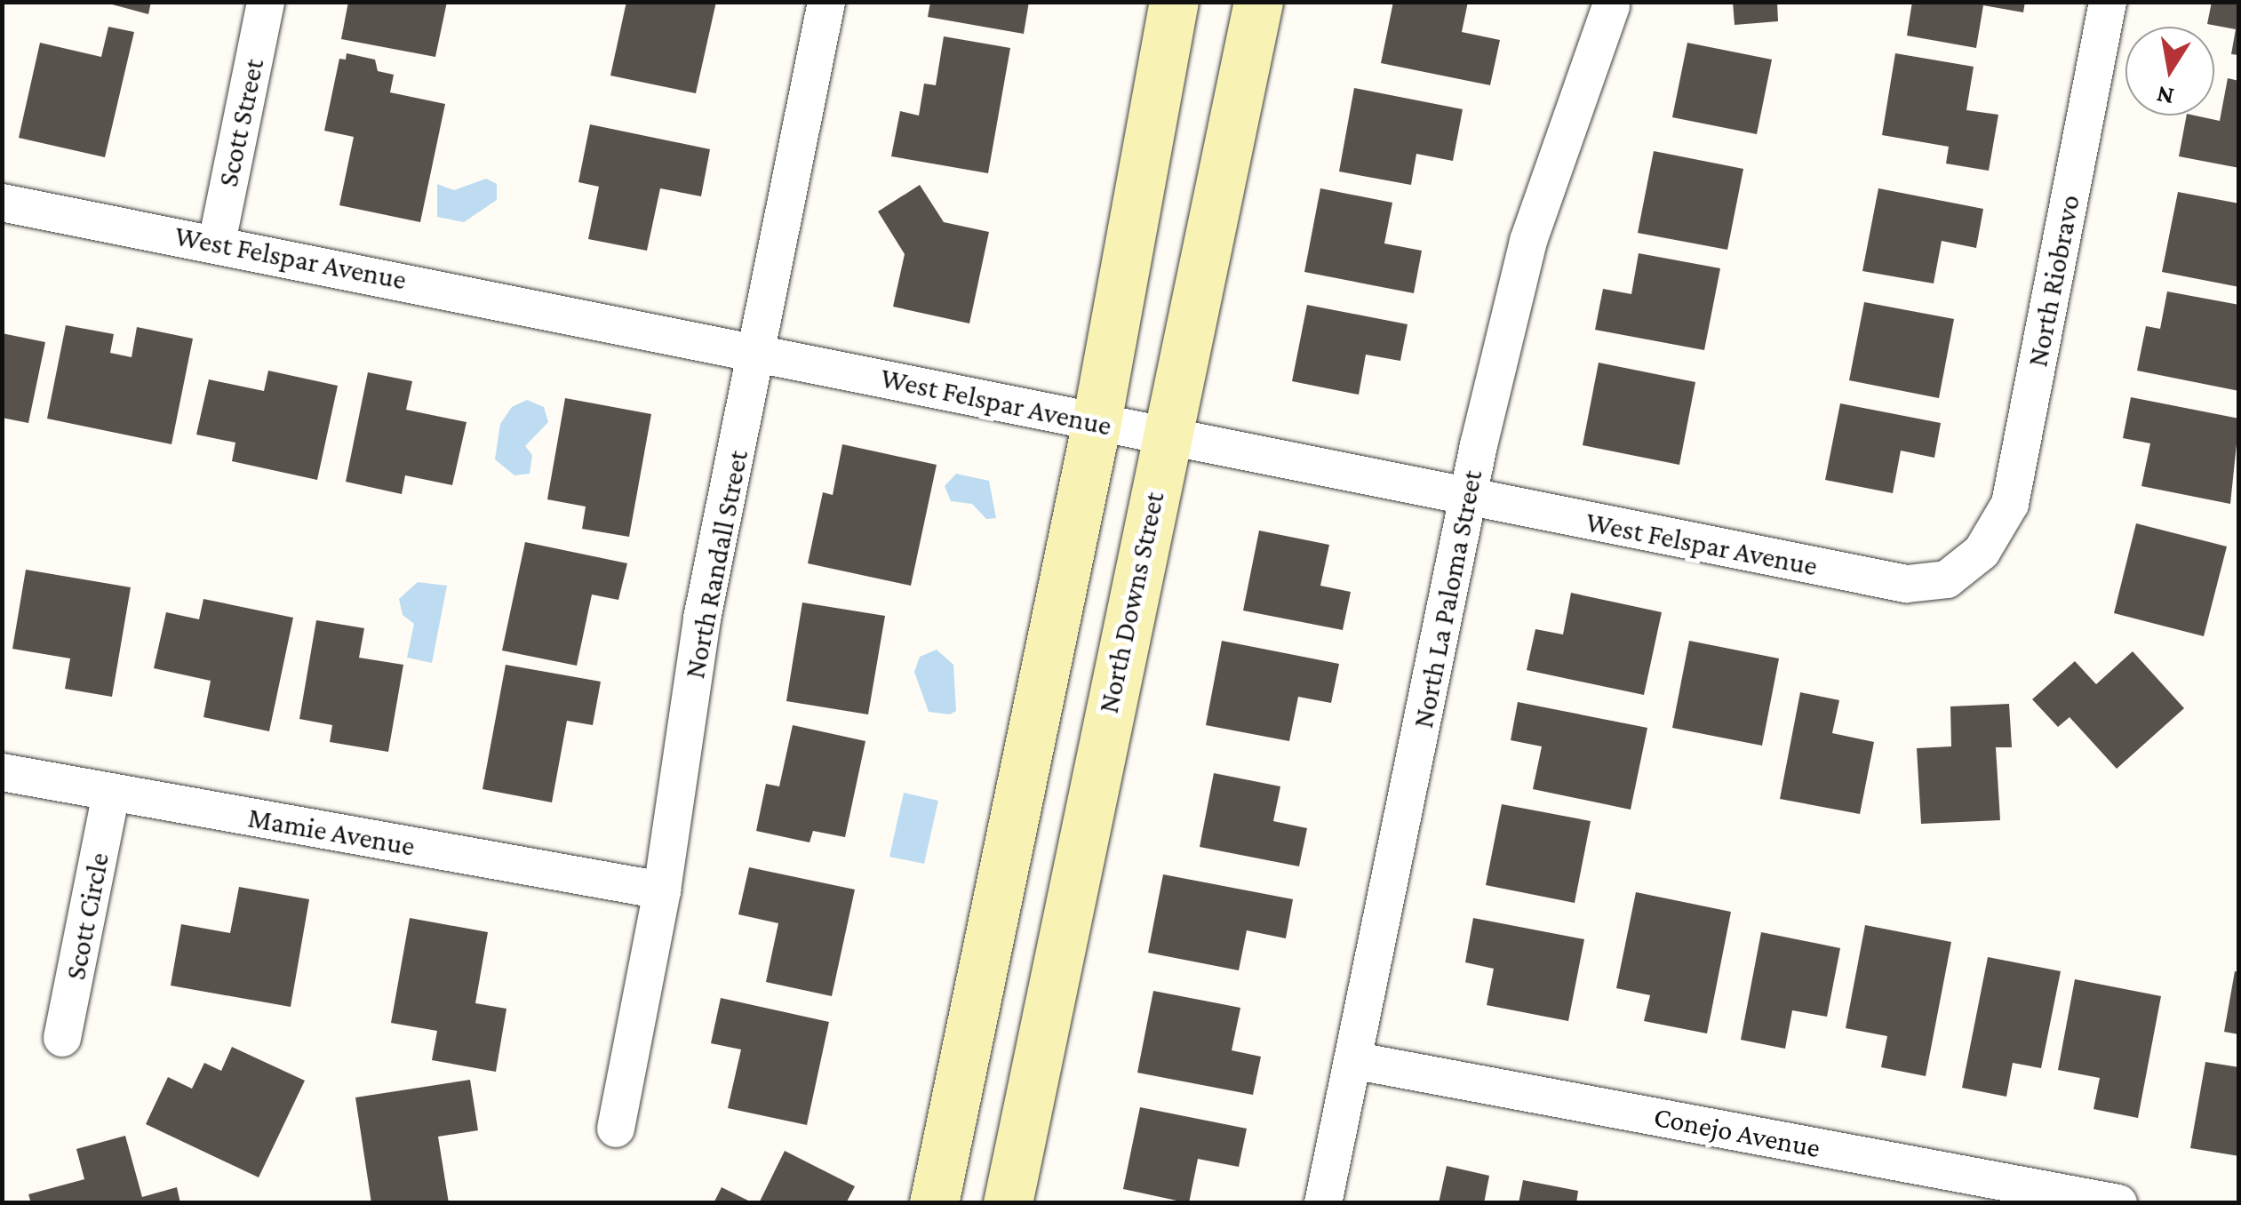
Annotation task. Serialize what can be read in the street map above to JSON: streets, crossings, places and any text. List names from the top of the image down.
{
  "streets": {
    "main road": ["North Downs Street"],
    "street": [
      "Scott Street",
      "West Felspar Avenue",
      "North Riobravo",
      "North Randall Street",
      "North La Paloma Street",
      "Mamie Avenue",
      "Scott Circle",
      "Conejo Avenue"
    ]
  },
  "crossings": [
    ["Scott Street", "West Felspar Avenue"],
    ["West Felspar Avenue", "North Riobravo"],
    ["West Felspar Avenue", "North Randall Street"],
    ["West Felspar Avenue", "North La Paloma Street"],
    ["West Felspar Avenue", "North Downs Street"],
    ["North Randall Street", "Mamie Avenue"],
    ["North La Paloma Street", "Conejo Avenue"],
    ["Mamie Avenue", "Scott Circle"]
  ],
  "north": "bottom"
}
